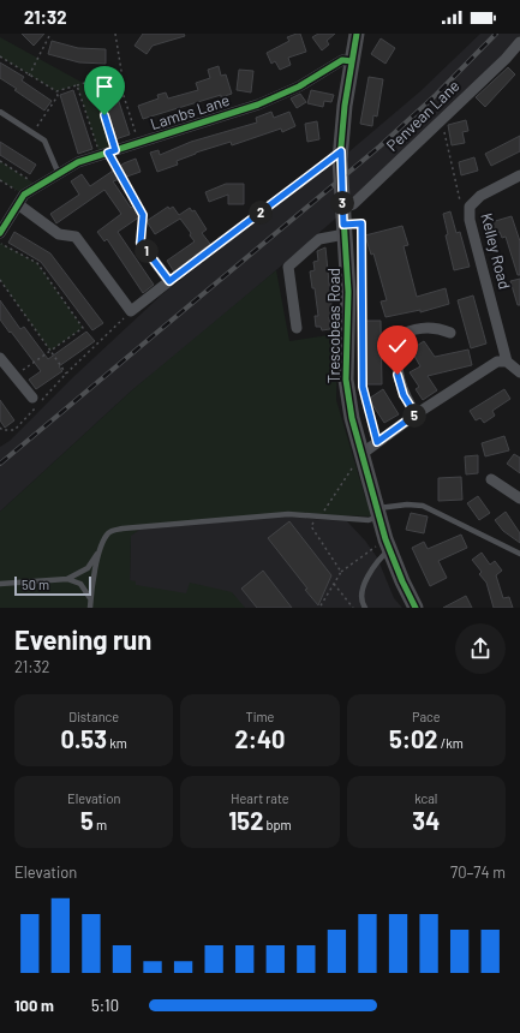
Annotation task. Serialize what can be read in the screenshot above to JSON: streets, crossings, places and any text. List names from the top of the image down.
{
  "streets": {
    "street": [
      "Lambs Lane",
      "Penvean Lane",
      "Kelley Road",
      "Trescobeas Road"
    ]
  },
  "crossings": [
    ["Lambs Lane", "Trescobeas Road"],
    ["Penvean Lane", "Trescobeas Road"]
  ],
  "scale_bar": "50 m",
  "page": {
    "status": "21:32",
    "pins": [
      "3",
      "2",
      "1",
      "5"
    ],
    "scale": "50 m",
    "heading": ["Evening run", "21:32"],
    "stats": [
      ["Distance", "0.53 km"],
      ["Time", "2:40"],
      ["Pace", "5:02 /km"],
      ["Elevation", "5 m"],
      ["Heart rate", "152 bpm"],
      ["kcal", "34"]
    ],
    "chart": ["Elevation", "70–74 m"],
    "list": [
      {
        "name": "100 m",
        "note": "5:10"
      }
    ]
  }
}
